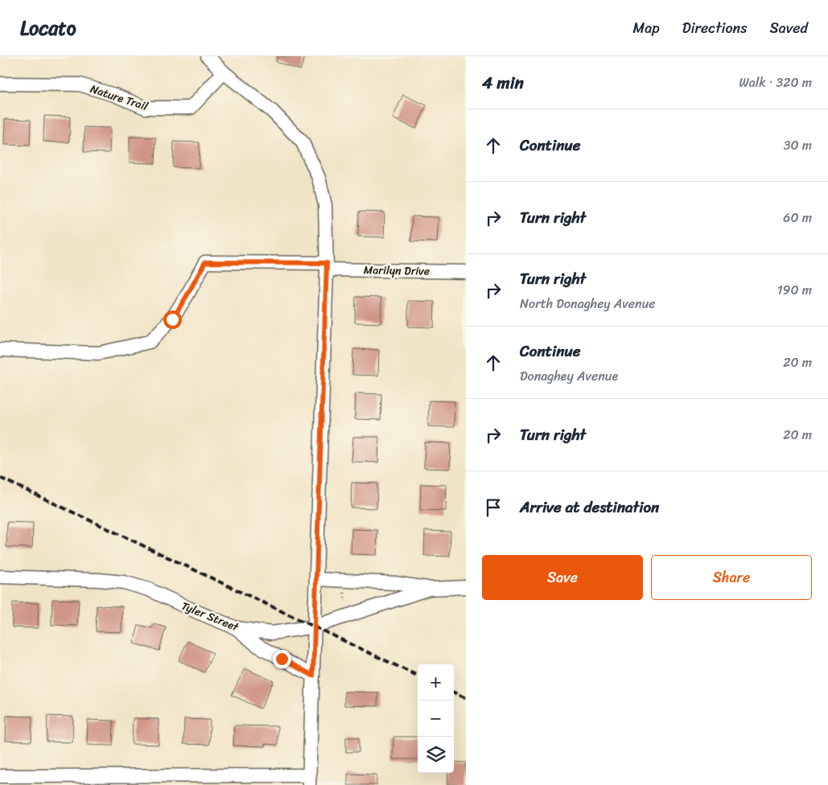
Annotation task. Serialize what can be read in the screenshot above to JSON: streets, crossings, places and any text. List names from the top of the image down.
{
  "streets": {
    "street": ["Nature Trail", "Marilyn Drive", "Tyler Street"]
  },
  "page": {
    "header": "Locato",
    "nav": ["Map", "Directions", "Saved"],
    "heading": ["4 min", "Walk · 320 m"],
    "list": [
      ["Continue", "30 m"],
      ["Turn right", "60 m"],
      ["Turn right", "North Donaghey Avenue", "190 m"],
      ["Continue", "Donaghey Avenue", "20 m"],
      ["Turn right", "20 m"],
      "Arrive at destination"
    ],
    "buttons": ["Save", "Share"],
    "map_buttons": ["+", "−"]
  }
}
